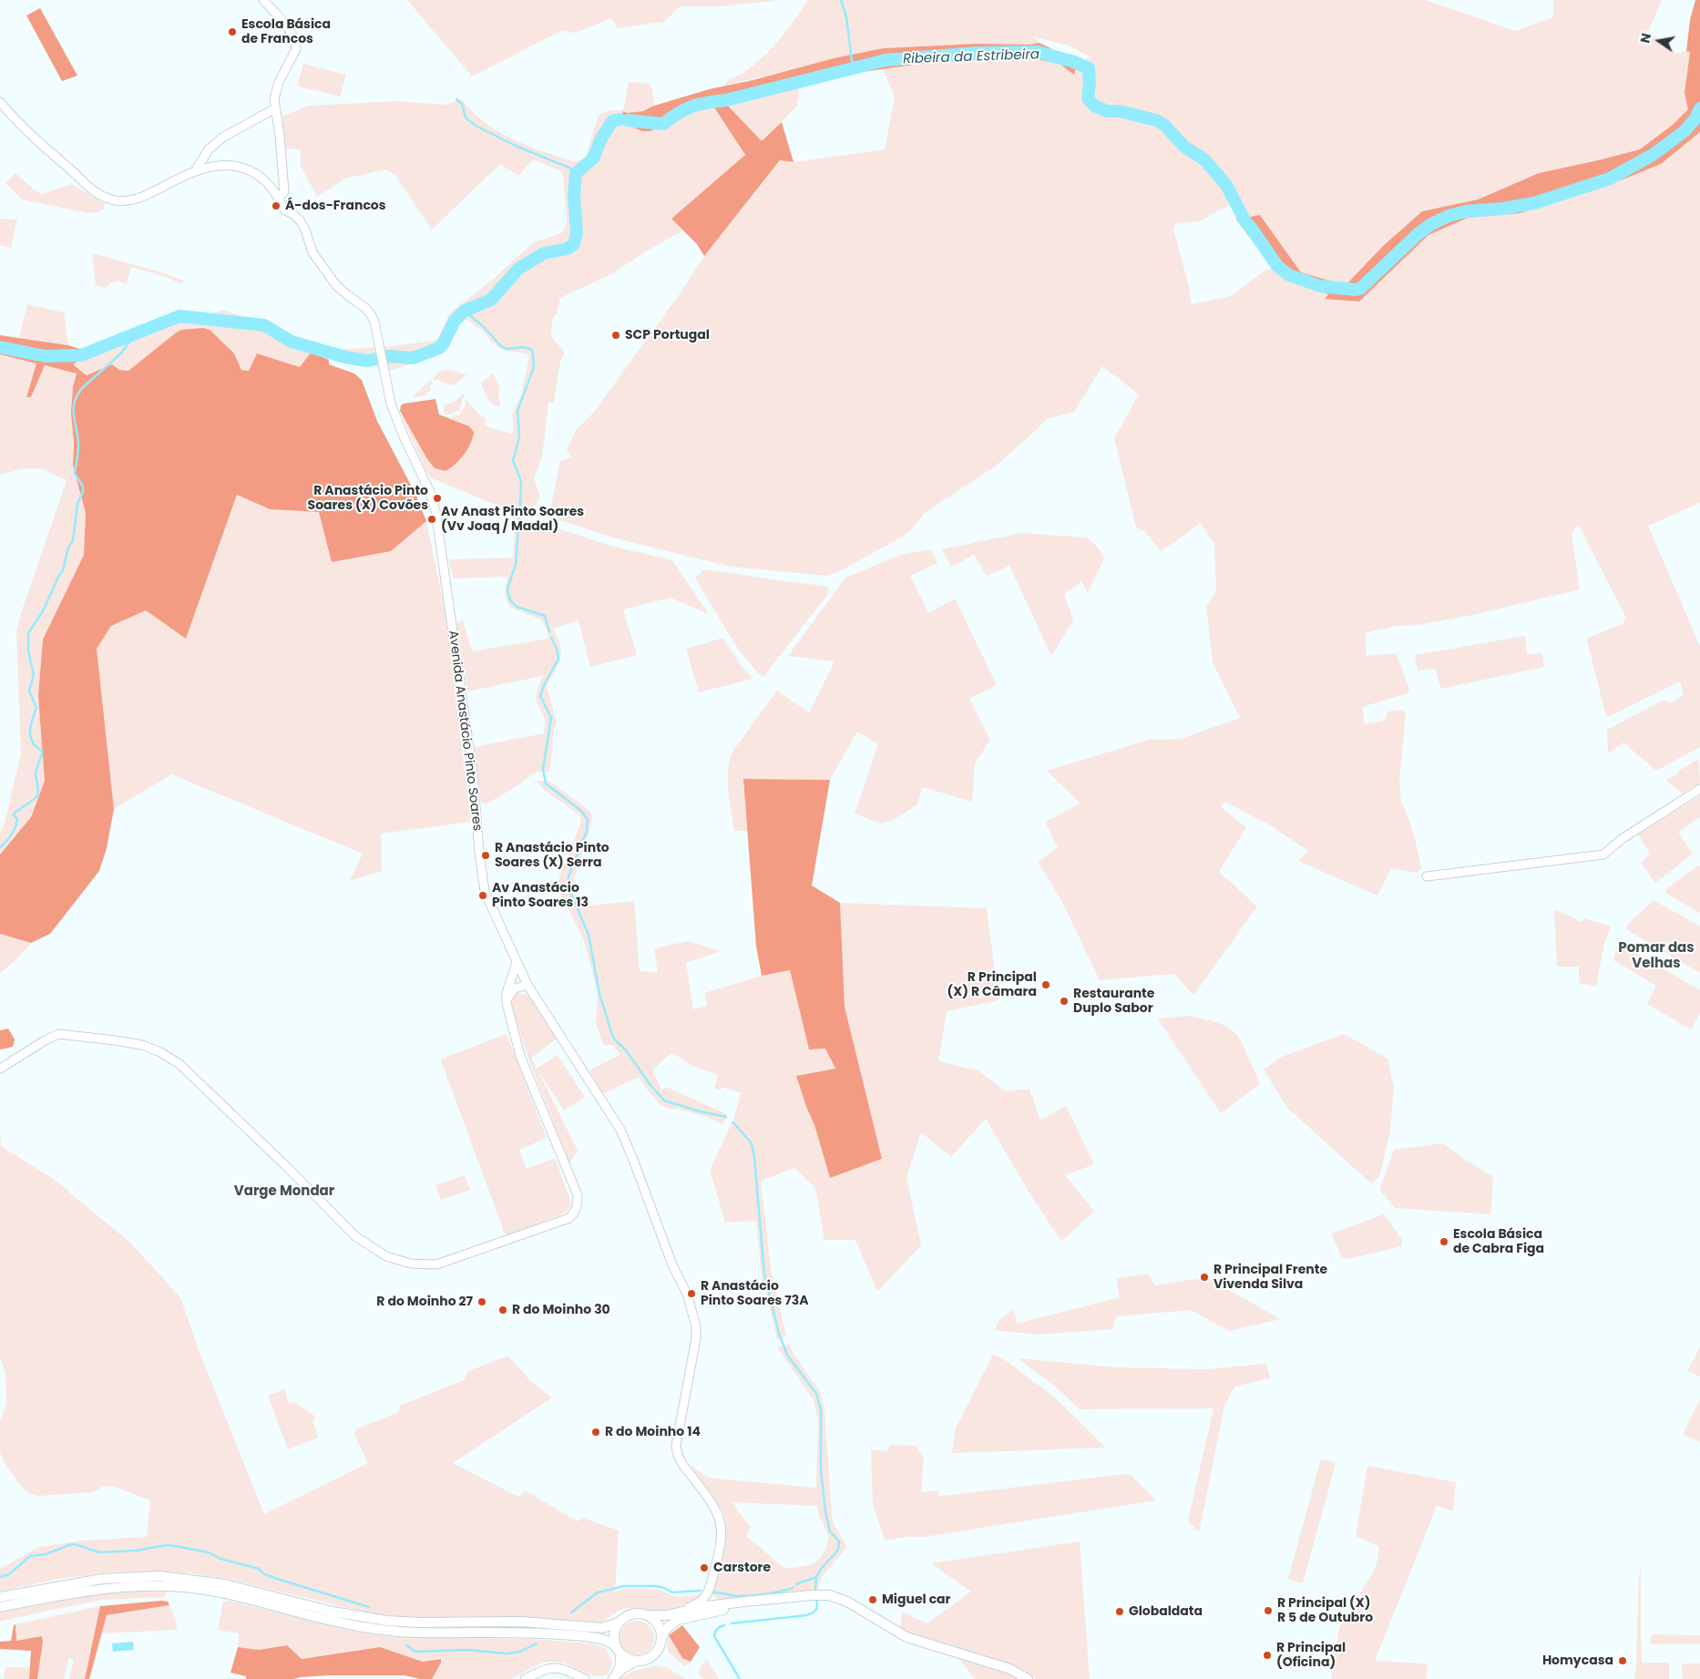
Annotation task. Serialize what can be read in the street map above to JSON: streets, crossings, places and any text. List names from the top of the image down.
{
  "streets": {
    "street": ["Avenida Anastácio Pinto Soares"]
  },
  "districts": ["Pomar das Velhas", "Varge Mondar"],
  "water": ["Ribeira da Estribeira"],
  "places": [
    "Escola Básica de Francos",
    "Á-dos-Francos",
    "SCP Portugal",
    "R Anastácio Pinto Soares (X) Covões",
    "Av Anast Pinto Soares (Vv Joaq / Madal)",
    "R Anastácio Pinto Soares (X) Serra",
    "Av Anastácio Pinto Soares 13",
    "R Principal (X) R Câmara",
    "Restaurante Duplo Sabor",
    "Escola Básica de Cabra Figa",
    "R Principal Frente Vivenda Silva",
    "R Anastácio Pinto Soares 73A",
    "R do Moinho 27",
    "R do Moinho 30",
    "R do Moinho 14",
    "Carstore",
    "Miguel car",
    "R Principal (X) R 5 de Outubro",
    "Globaldata",
    "R Principal (Oficina)",
    "Homycasa"
  ],
  "north": "left"
}
